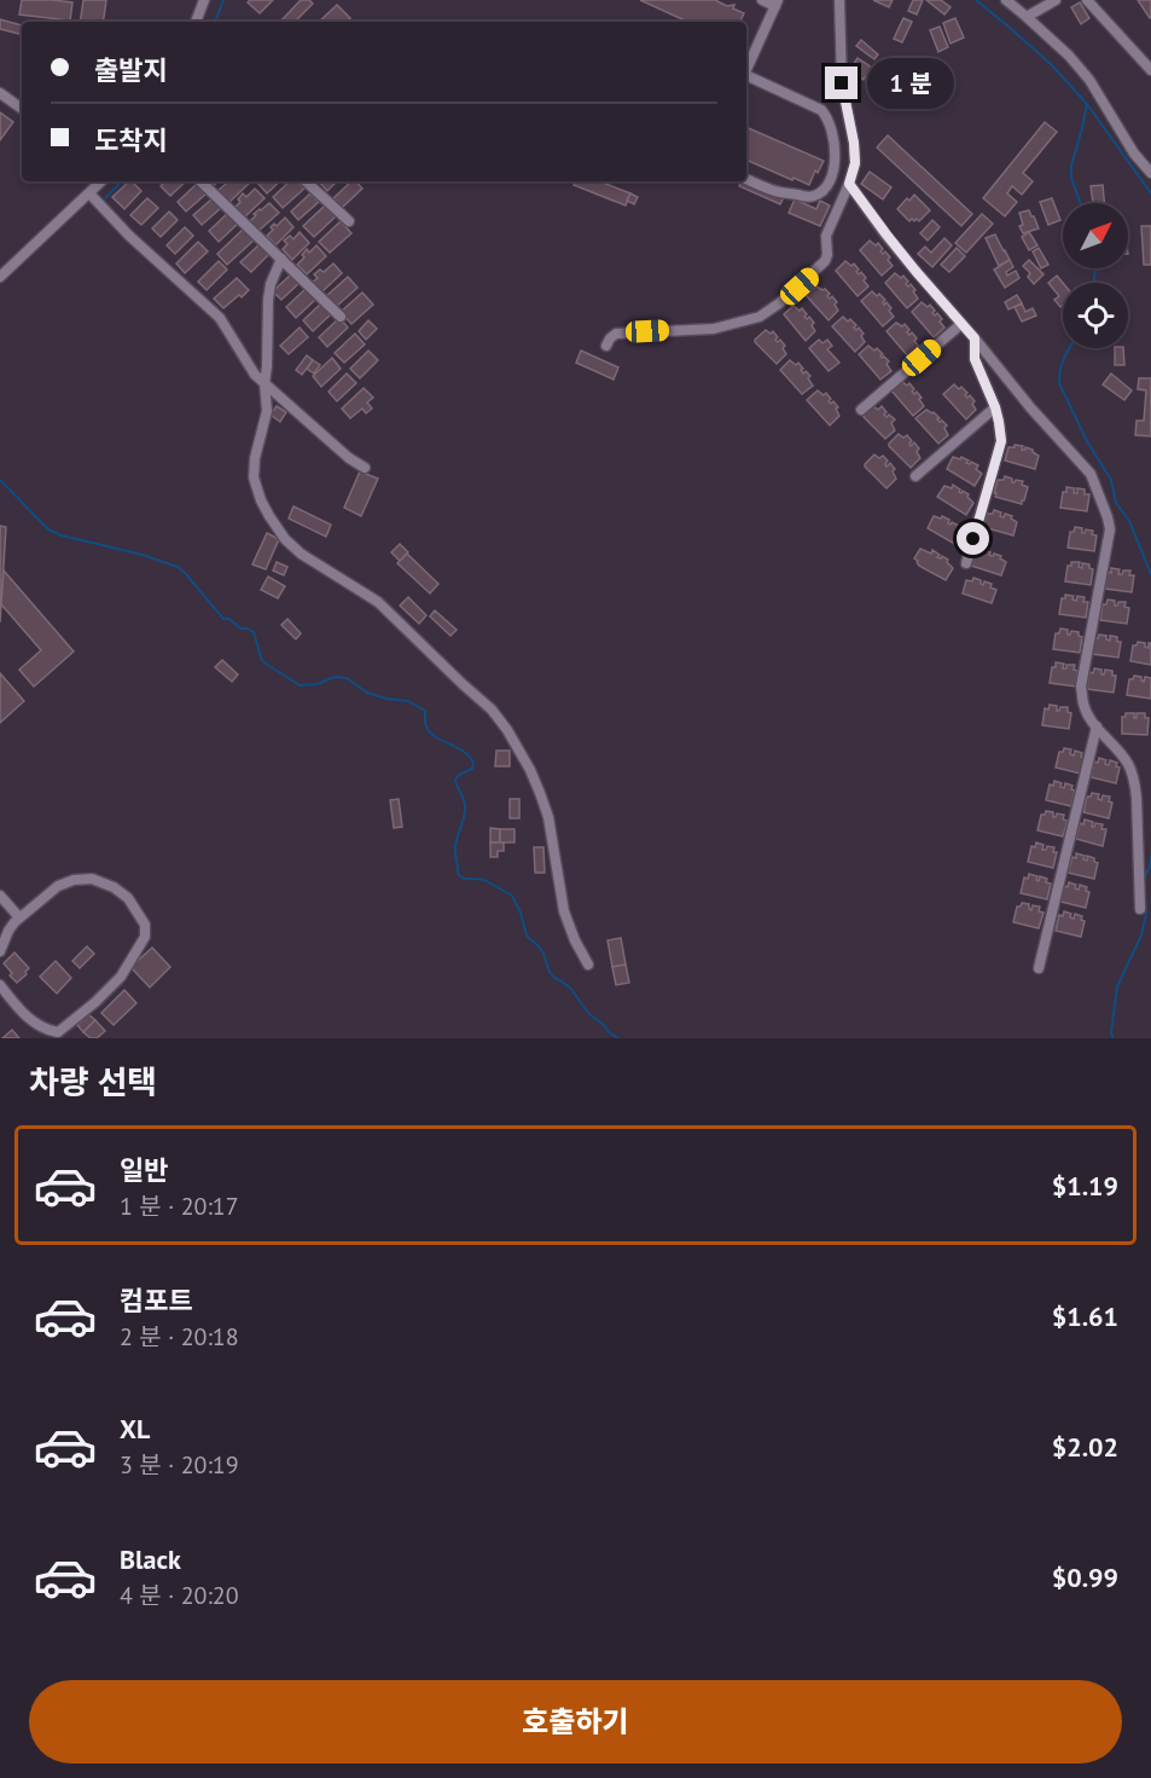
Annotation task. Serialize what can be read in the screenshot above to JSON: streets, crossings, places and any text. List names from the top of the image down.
{
  "north": "top right",
  "page": {
    "banner": ["출발지", "도착지"],
    "bubble": "1 분",
    "heading": "차량 선택",
    "list": [
      {
        "name": "일반",
        "note": "1 분 · 20:17",
        "value": "$1.19"
      },
      {
        "name": "컴포트",
        "note": "2 분 · 20:18",
        "value": "$1.61"
      },
      {
        "name": "XL",
        "note": "3 분 · 20:19",
        "value": "$2.02"
      },
      {
        "name": "Black",
        "note": "4 분 · 20:20",
        "value": "$0.99"
      }
    ],
    "buttons": "호출하기"
  }
}
